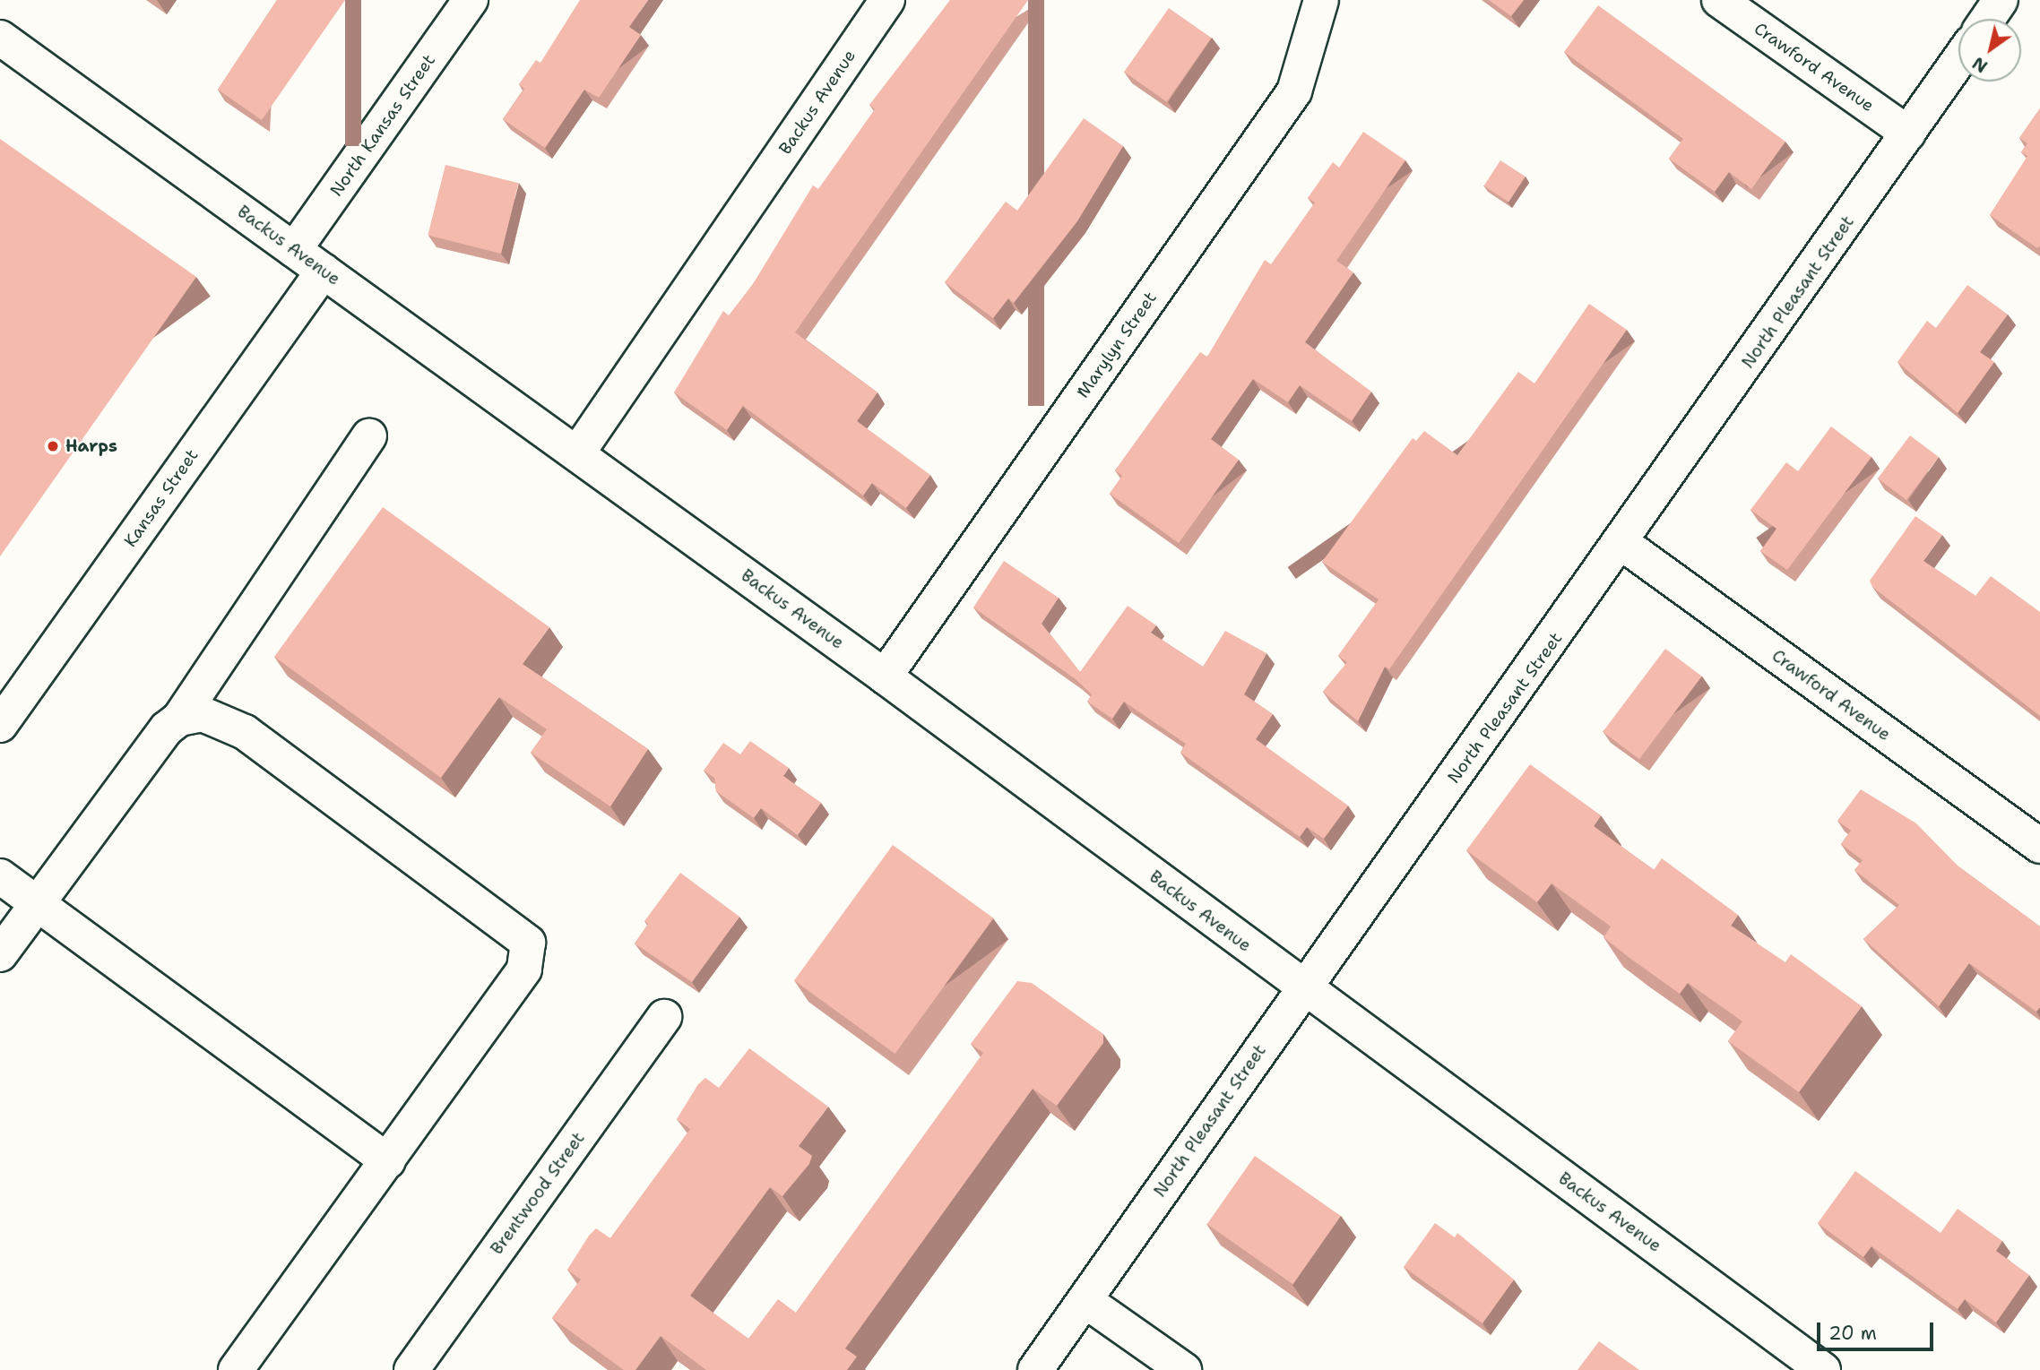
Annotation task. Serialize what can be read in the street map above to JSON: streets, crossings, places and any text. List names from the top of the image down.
{
  "streets": {
    "street": [
      "Crawford Avenue",
      "Backus Avenue",
      "North Kansas Street",
      "North Pleasant Street",
      "Marylyn Street",
      "Kansas Street",
      "Brentwood Street"
    ]
  },
  "crossings": [
    ["Crawford Avenue", "North Pleasant Street"],
    ["Backus Avenue", "North Kansas Street"],
    ["Backus Avenue", "North Pleasant Street"],
    ["Backus Avenue", "Marylyn Street"],
    ["Backus Avenue", "Kansas Street"]
  ],
  "places": ["Harps"],
  "scale_bar": "20 m",
  "north": "bottom left"
}
